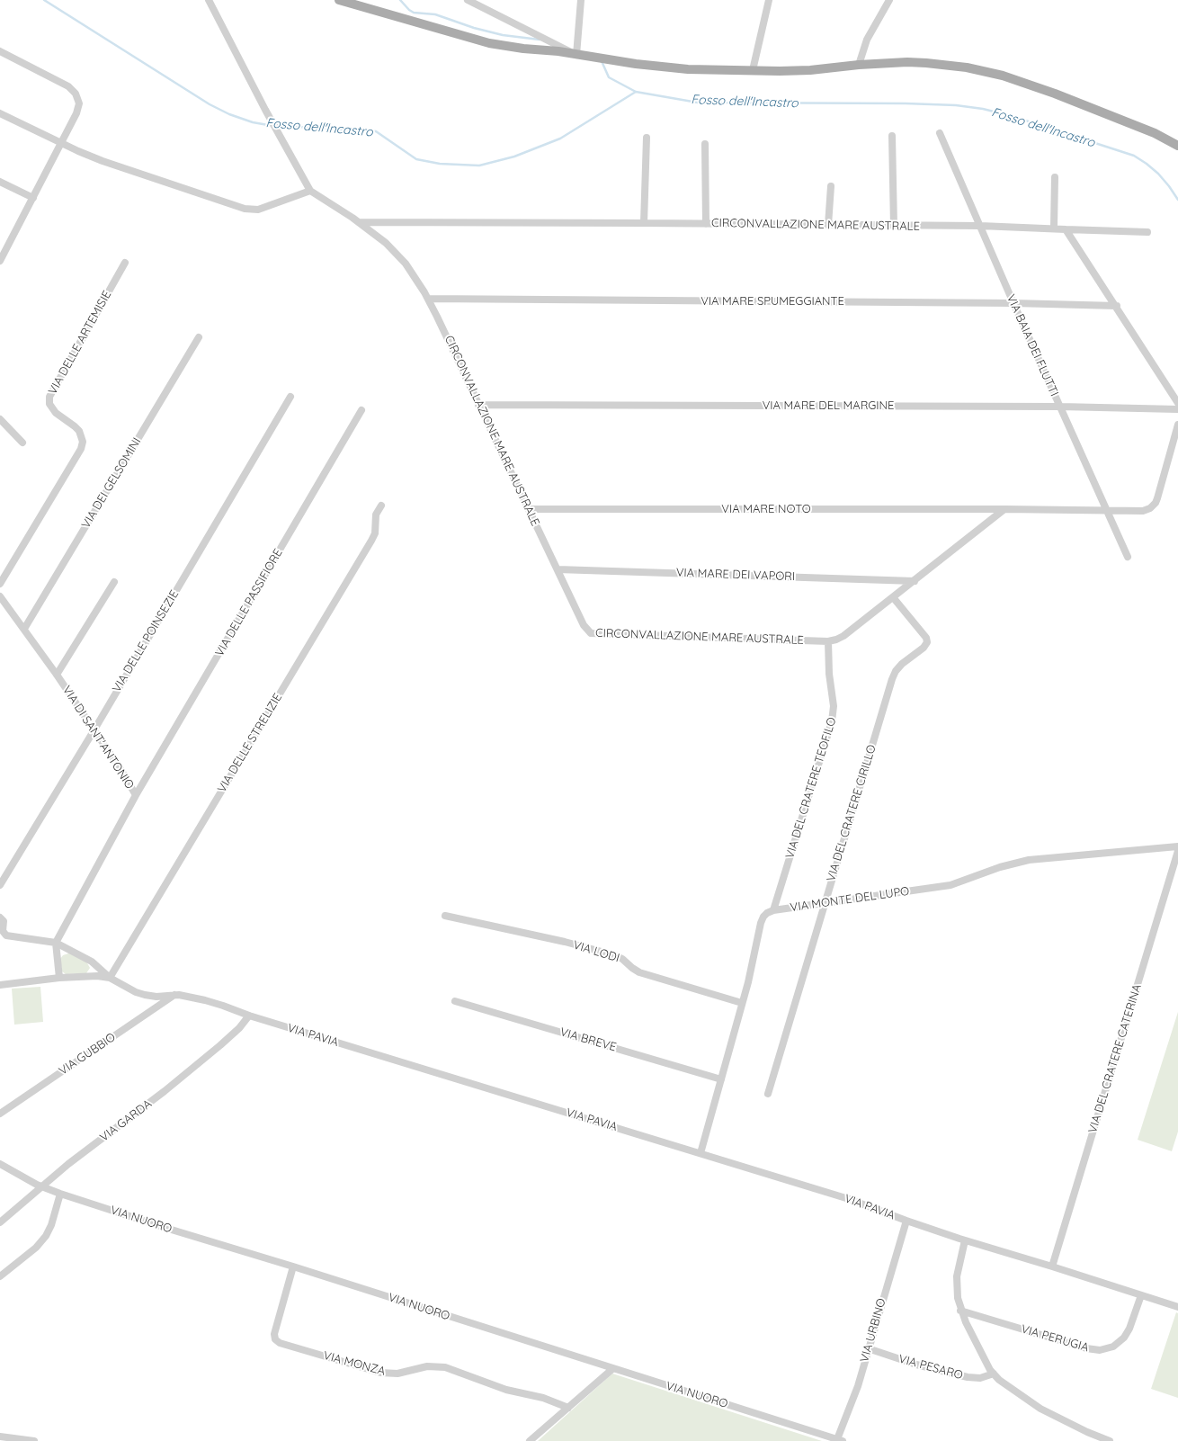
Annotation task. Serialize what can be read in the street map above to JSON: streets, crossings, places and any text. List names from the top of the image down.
{
  "streets": {
    "street": [
      "CIRCONVALLAZIONE MARE AUSTRALE",
      "VIA MARE SPUMEGGIANTE",
      "VIA DELLE ARTEMISIE",
      "VIA BAIA DEI FLUTTI",
      "VIA MARE DEL MARGINE",
      "VIA DEI GELSOMINI",
      "VIA MARE NOTO",
      "VIA MARE DEI VAPORI",
      "VIA DELLE PASSIFIORE",
      "VIA DELLE POINSEZIE",
      "VIA DI SANT'ANTONIO",
      "VIA DELLE STRELIZIE",
      "VIA DEL CRATERE TEOFILO",
      "VIA DEL CRATERE CIRILLO",
      "VIA MONTE DEL LUPO",
      "VIA LODI",
      "VIA PAVIA",
      "VIA BREVE",
      "VIA GUBBIO",
      "VIA DEL CRATERE CATERINA",
      "VIA GARDA",
      "VIA NUORO",
      "VIA URBINO",
      "VIA PERUGIA",
      "VIA MONZA",
      "VIA PESARO"
    ]
  },
  "crossings": [
    ["CIRCONVALLAZIONE MARE AUSTRALE", "VIA MARE SPUMEGGIANTE"],
    ["CIRCONVALLAZIONE MARE AUSTRALE", "VIA BAIA DEI FLUTTI"],
    ["CIRCONVALLAZIONE MARE AUSTRALE", "VIA MARE DEL MARGINE"],
    ["CIRCONVALLAZIONE MARE AUSTRALE", "VIA MARE NOTO"],
    ["CIRCONVALLAZIONE MARE AUSTRALE", "VIA MARE DEI VAPORI"],
    ["CIRCONVALLAZIONE MARE AUSTRALE", "VIA DEL CRATERE TEOFILO"],
    ["CIRCONVALLAZIONE MARE AUSTRALE", "VIA DEL CRATERE CIRILLO"],
    ["VIA MARE SPUMEGGIANTE", "VIA BAIA DEI FLUTTI"],
    ["VIA BAIA DEI FLUTTI", "VIA MARE DEL MARGINE"],
    ["VIA DEI GELSOMINI", "VIA DI SANT'ANTONIO"],
    ["VIA DELLE PASSIFIORE", "VIA DI SANT'ANTONIO"],
    ["VIA DELLE POINSEZIE", "VIA DI SANT'ANTONIO"],
    ["VIA DELLE STRELIZIE", "VIA PAVIA"],
    ["VIA DEL CRATERE TEOFILO", "VIA MONTE DEL LUPO"],
    ["VIA DEL CRATERE CIRILLO", "VIA MONTE DEL LUPO"],
    ["VIA MONTE DEL LUPO", "VIA LODI"],
    ["VIA MONTE DEL LUPO", "VIA PAVIA"],
    ["VIA MONTE DEL LUPO", "VIA BREVE"],
    ["VIA PAVIA", "VIA GUBBIO"],
    ["VIA PAVIA", "VIA DEL CRATERE CATERINA"],
    ["VIA PAVIA", "VIA GARDA"],
    ["VIA PAVIA", "VIA URBINO"],
    ["VIA PAVIA", "VIA PERUGIA"],
    ["VIA GARDA", "VIA NUORO"],
    ["VIA NUORO", "VIA URBINO"],
    ["VIA NUORO", "VIA MONZA"],
    ["VIA URBINO", "VIA PESARO"]
  ],
  "water": ["Fosso dell'Incastro"]
}
